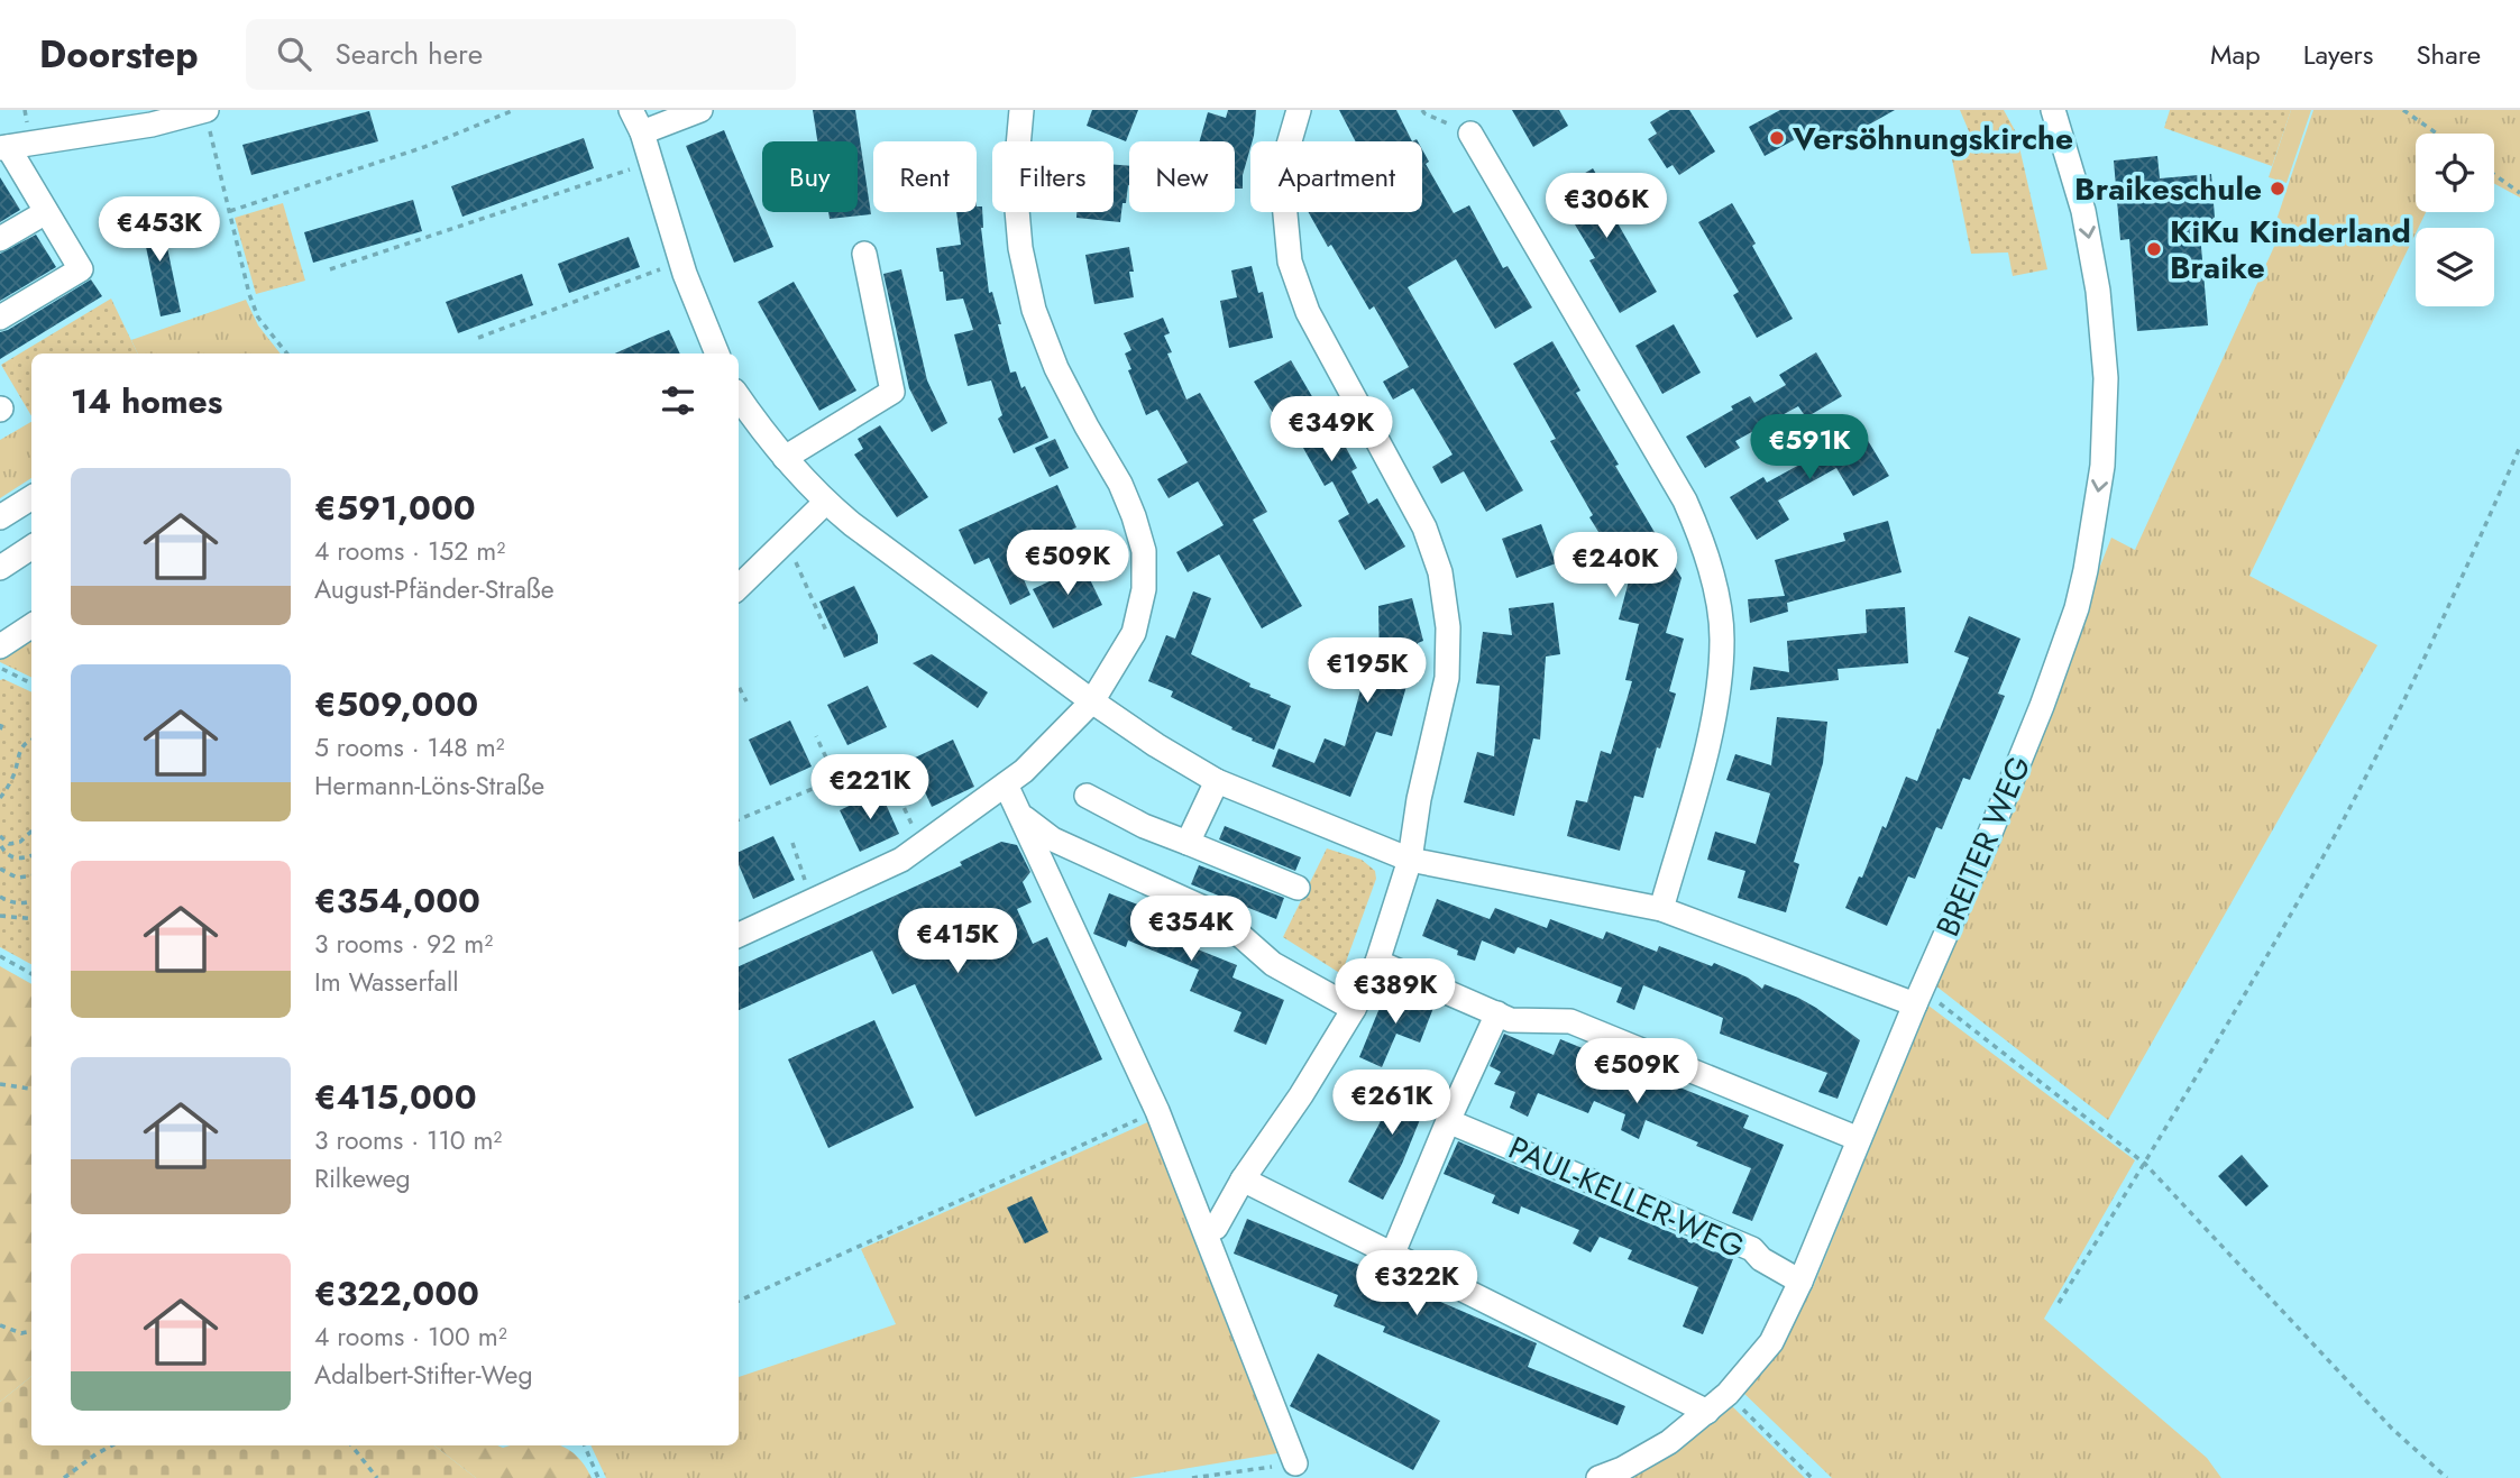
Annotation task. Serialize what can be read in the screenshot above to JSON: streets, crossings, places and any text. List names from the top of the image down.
{
  "streets": {
    "street": ["BREITER WEG", "PAUL-KELLER-WEG"]
  },
  "crossings": [
    ["BREITER WEG", "PAUL-KELLER-WEG"]
  ],
  "one_way": ["BREITER WEG"],
  "places": ["Versöhnungskirche", "Braikeschule", "KiKu Kinderland Braike"],
  "page": {
    "header": "Doorstep",
    "search": "Search here",
    "nav": ["Map", "Layers", "Share"],
    "chip": [
      "Buy",
      "Rent",
      "Filters",
      "New",
      "Apartment"
    ],
    "price": [
      "€306K",
      "€453K",
      "€349K",
      "€591K",
      "€509K",
      "€240K",
      "€195K",
      "€221K",
      "€354K",
      "€415K",
      "€389K",
      "€509K",
      "€261K",
      "€322K"
    ],
    "heading": "14 homes",
    "list": [
      {
        "name": "€591,000",
        "note": "4 rooms · 152 m² · August-Pfänder-Straße"
      },
      {
        "name": "€509,000",
        "note": "5 rooms · 148 m² · Hermann-Löns-Straße"
      },
      {
        "name": "€354,000",
        "note": "3 rooms · 92 m² · Im Wasserfall"
      },
      {
        "name": "€415,000",
        "note": "3 rooms · 110 m² · Rilkeweg"
      },
      {
        "name": "€322,000",
        "note": "4 rooms · 100 m² · Adalbert-Stifter-Weg"
      }
    ]
  }
}
